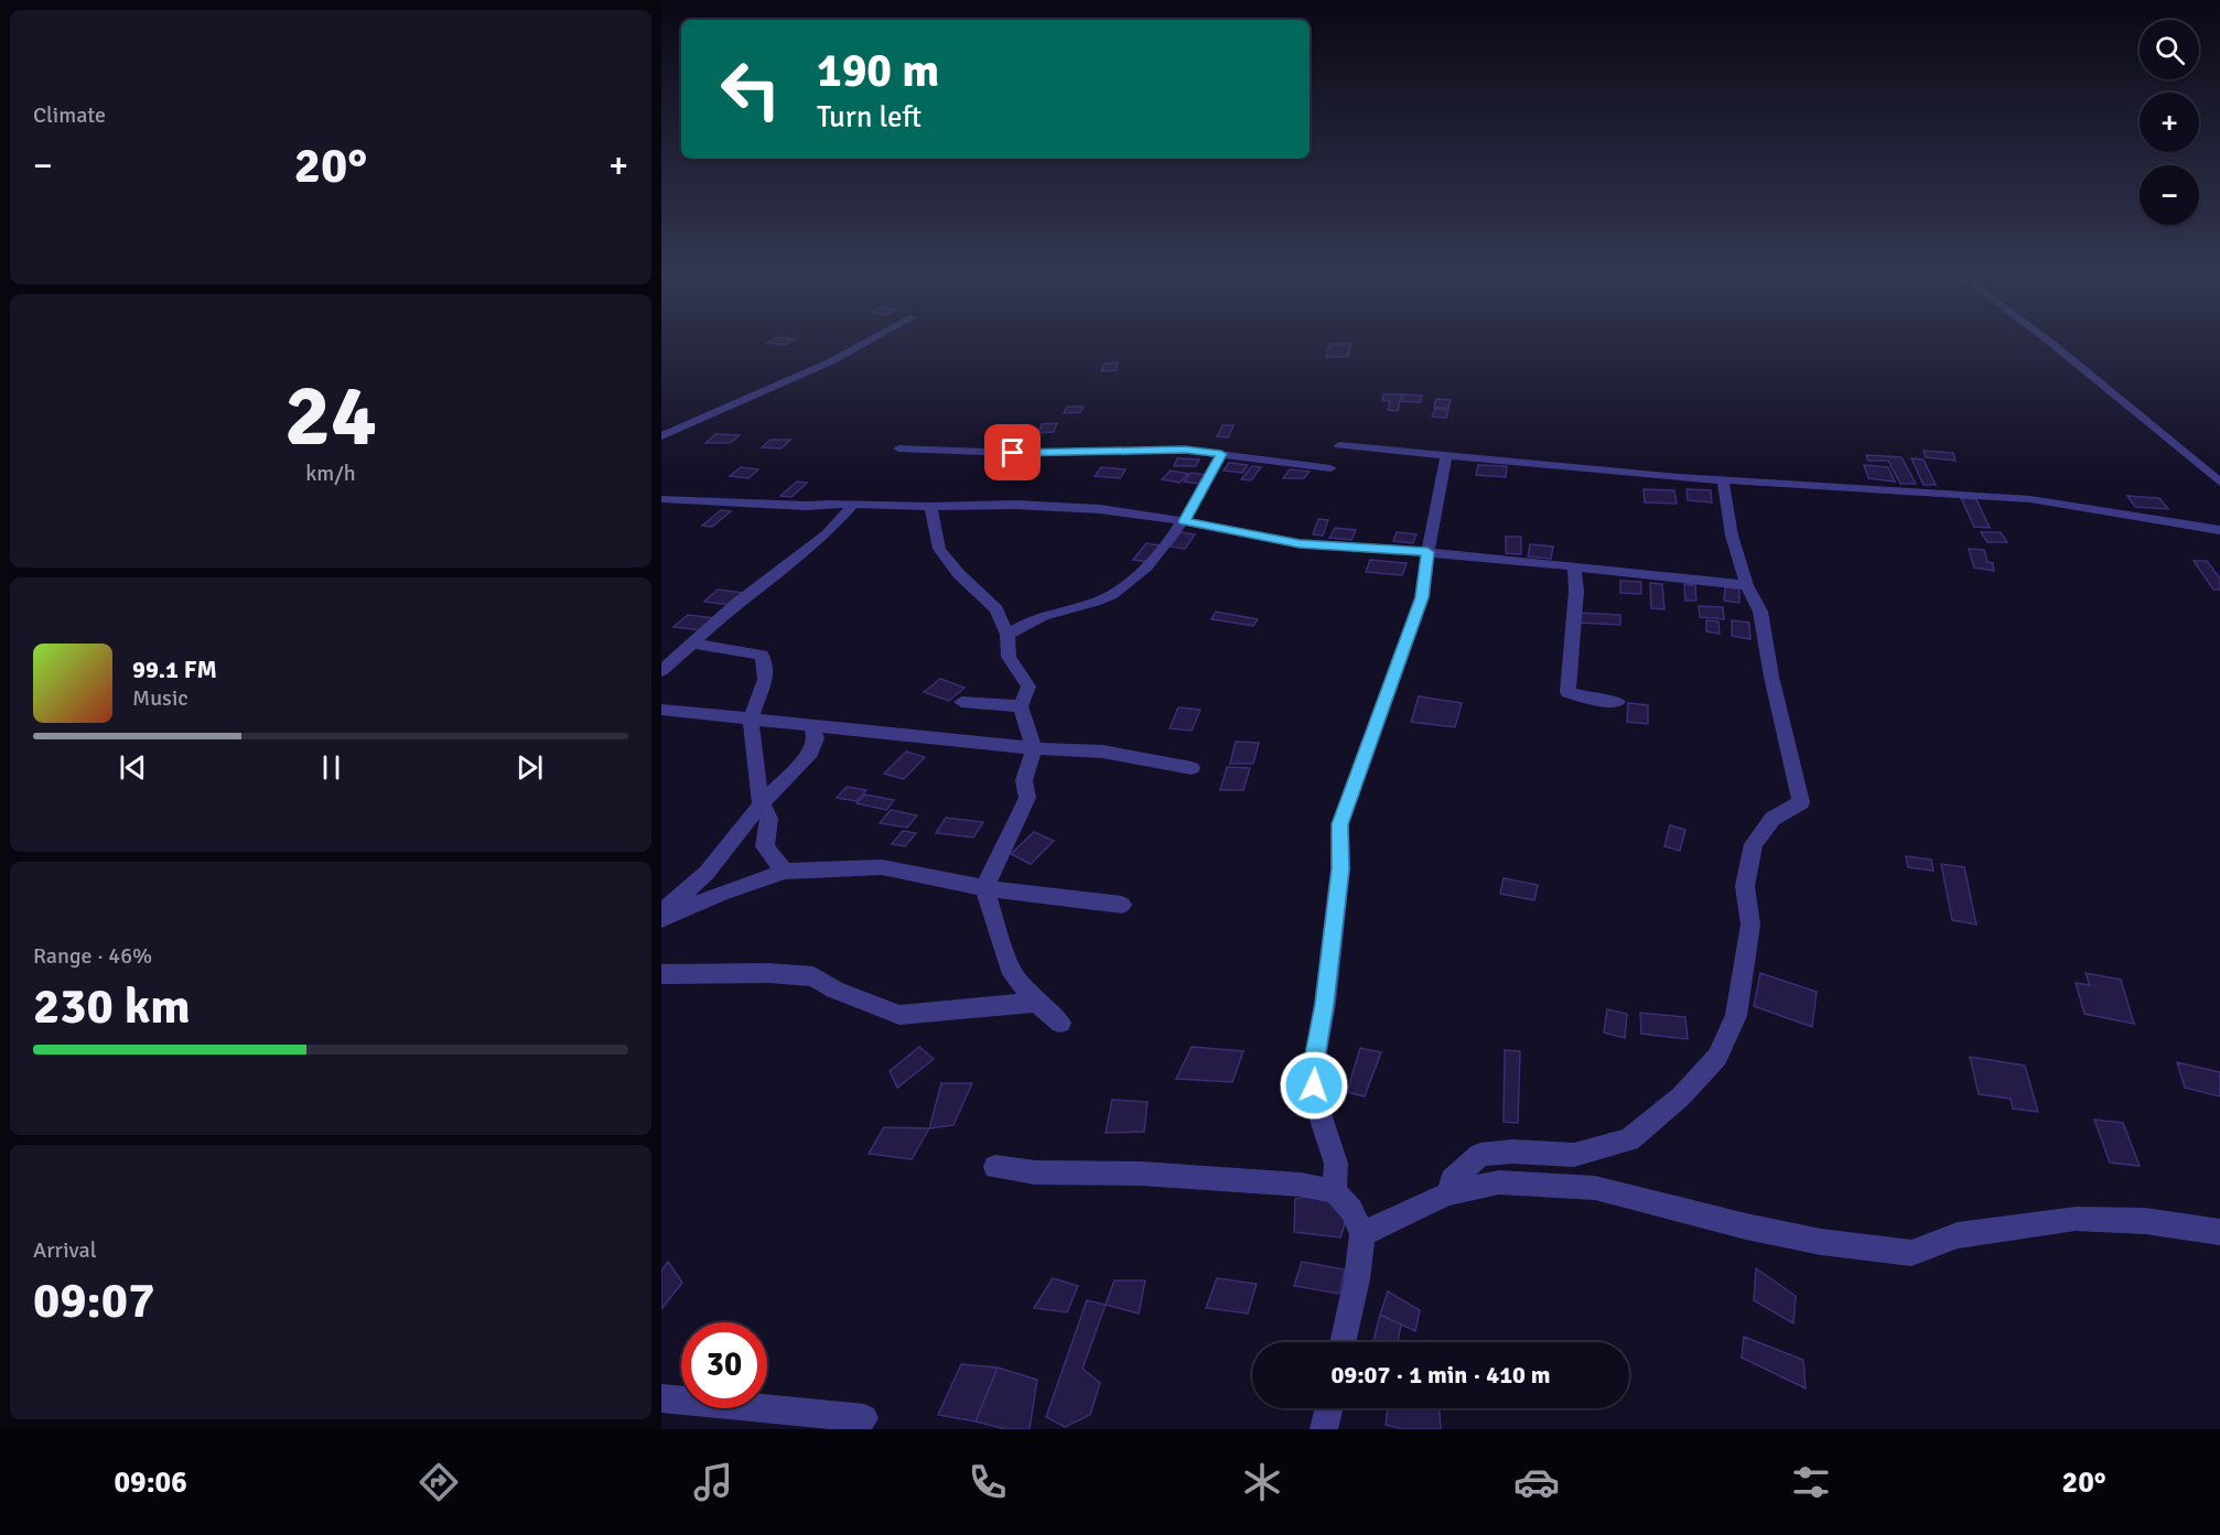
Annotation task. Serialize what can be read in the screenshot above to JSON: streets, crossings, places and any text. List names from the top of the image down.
{
  "page": {
    "tile": [
      "Climate",
      ["24", "km/h"],
      ["Range · 46%", "230 km"],
      ["Arrival", "09:07"]
    ],
    "map_buttons": ["+", "−"],
    "turn": ["190 m", "Turn left"],
    "heat": ["−", "20°", "+"],
    "song": ["99.1 FM", "Music"],
    "limit": "30",
    "trip": "09:07 · 1 min · 410 m",
    "tabs": ["09:06", "20°"]
  }
}
